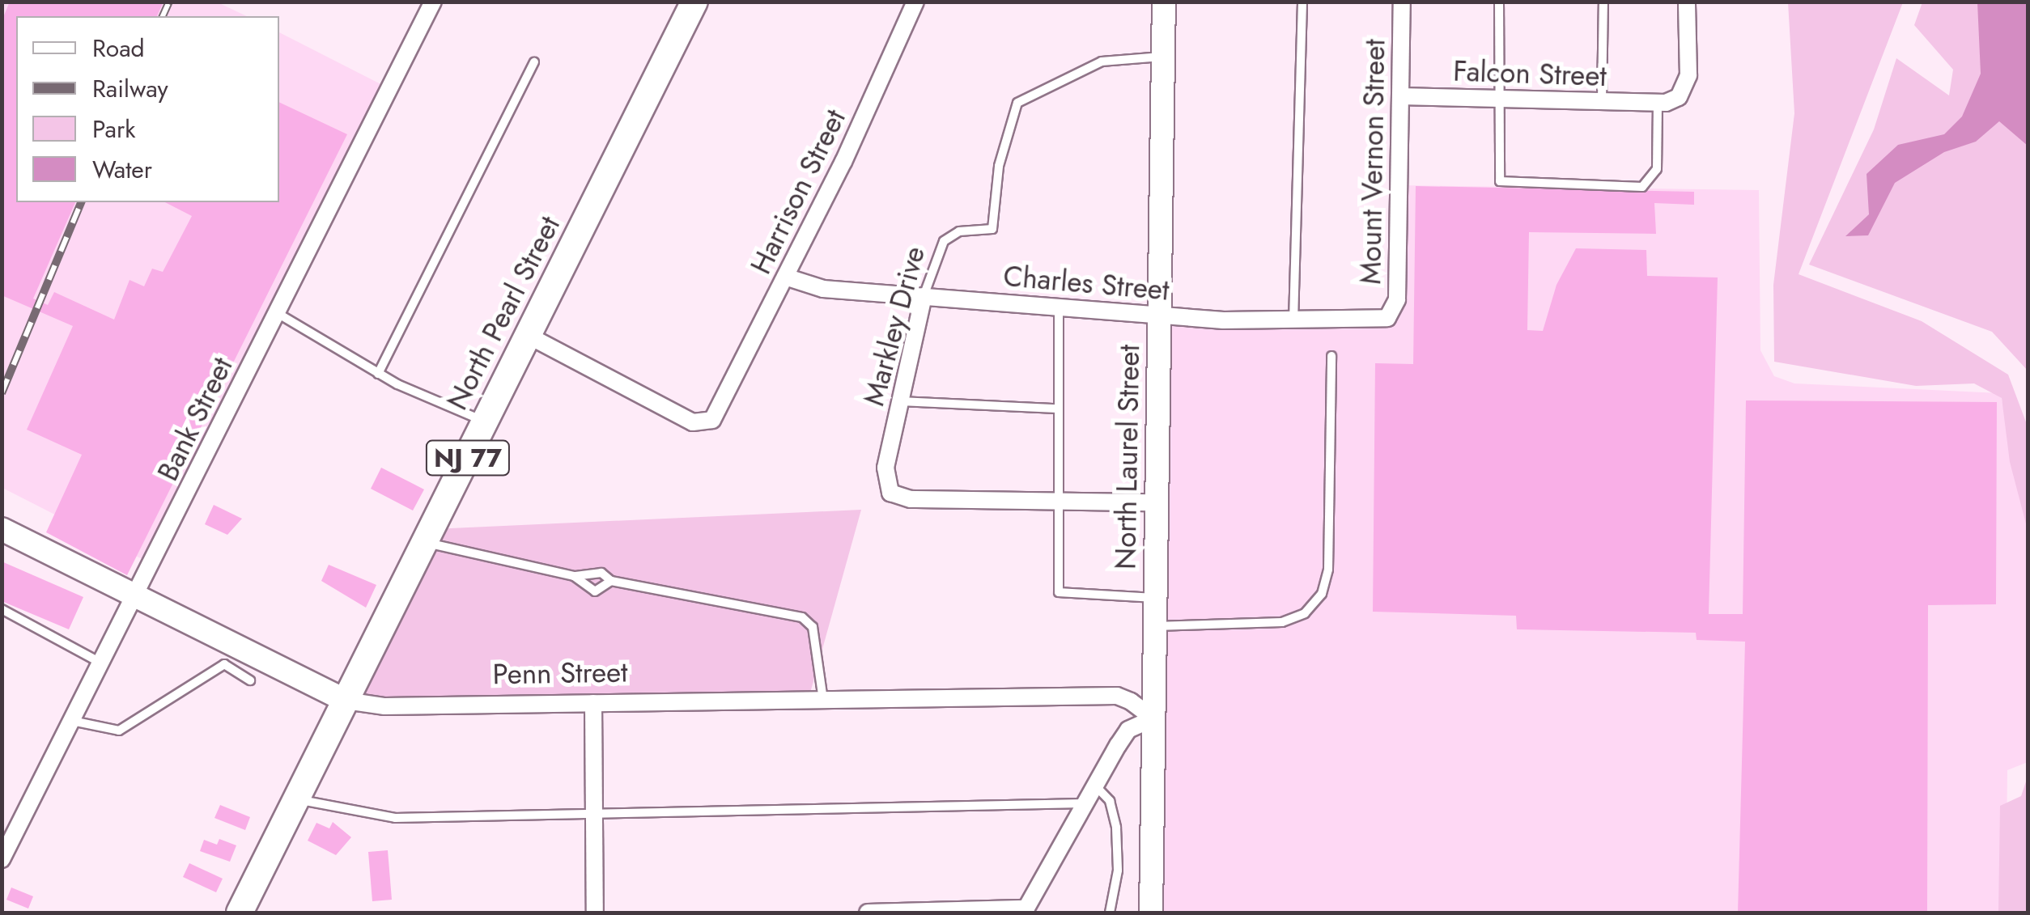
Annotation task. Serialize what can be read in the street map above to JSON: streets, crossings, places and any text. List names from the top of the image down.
{
  "streets": {
    "main road": ["North Pearl Street", "NJ 77"],
    "street": [
      "Falcon Street",
      "Mount Vernon Street",
      "Harrison Street",
      "Charles Street",
      "Markley Drive",
      "Bank Street",
      "North Laurel Street",
      "Penn Street"
    ]
  },
  "crossings": [
    ["Falcon Street", "Mount Vernon Street"],
    ["Mount Vernon Street", "Charles Street"],
    ["Harrison Street", "Charles Street"],
    ["Harrison Street", "North Pearl Street"],
    ["Charles Street", "Markley Drive"],
    ["Charles Street", "North Laurel Street"],
    ["North Pearl Street", "Penn Street"],
    ["Markley Drive", "North Laurel Street"],
    ["Bank Street", "Penn Street"],
    ["North Laurel Street", "Penn Street"]
  ],
  "legend": [
    "Road",
    "Railway",
    "Park",
    "Water"
  ]
}
